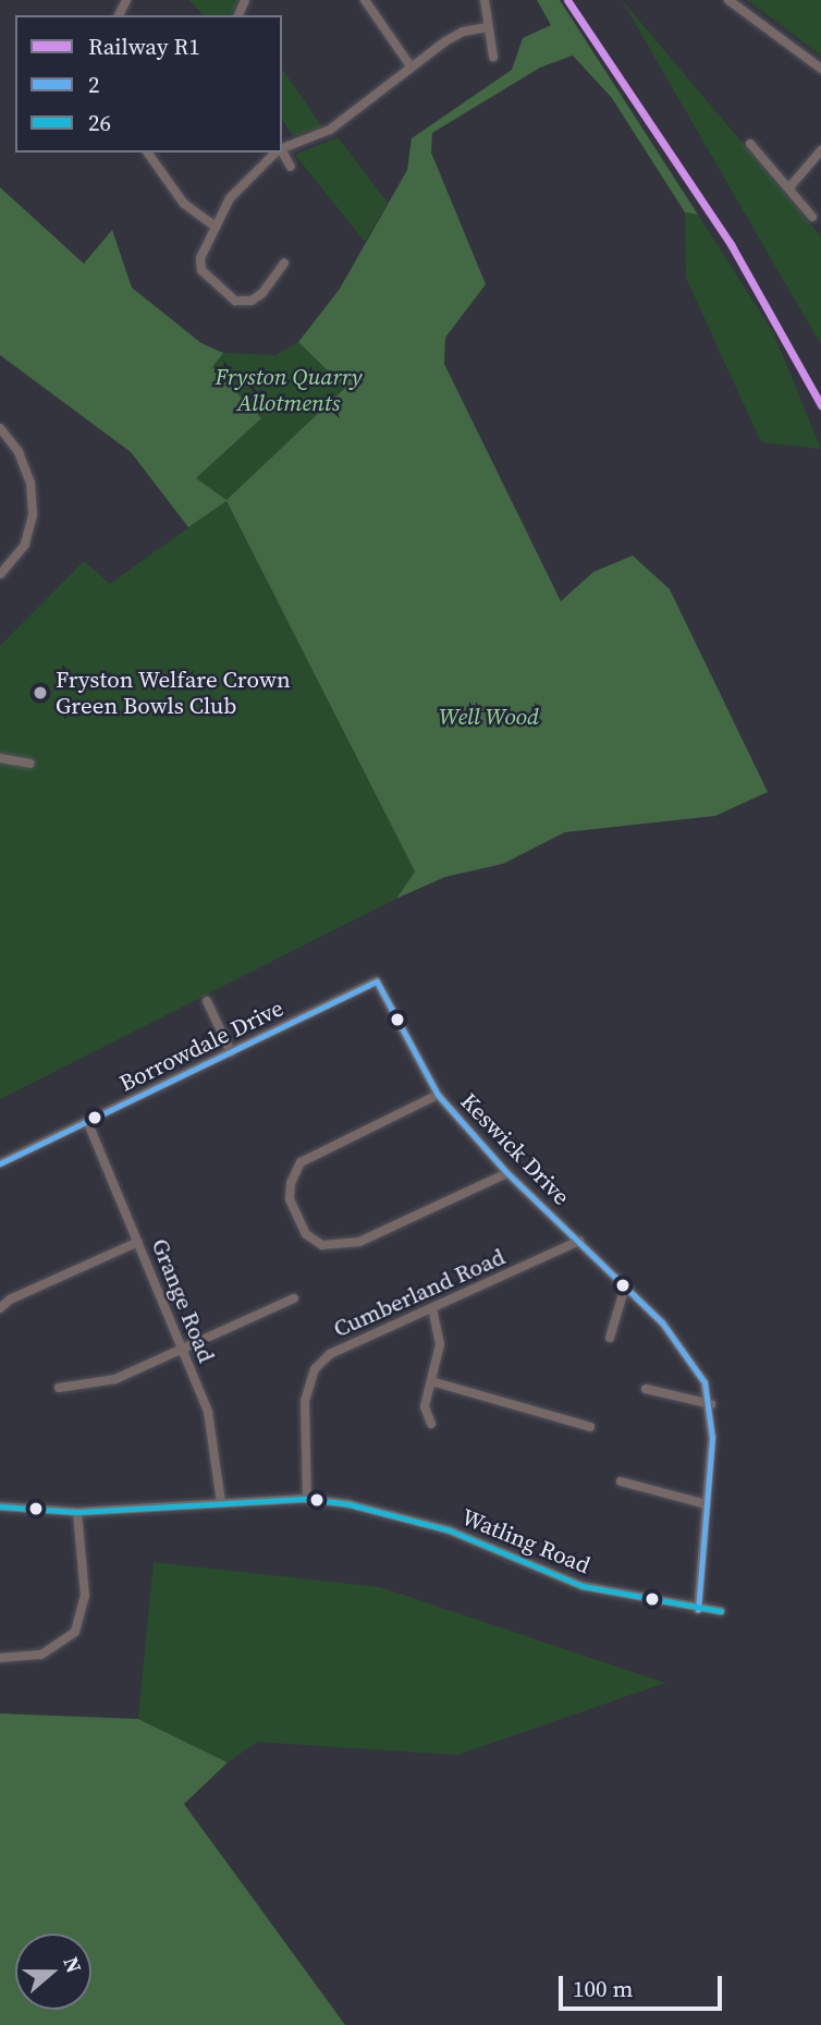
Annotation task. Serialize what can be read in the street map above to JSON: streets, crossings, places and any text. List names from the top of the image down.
{
  "streets": {
    "street": [
      "Borrowdale Drive",
      "Keswick Drive",
      "Cumberland Road",
      "Grange Road",
      "Watling Road"
    ]
  },
  "crossings": [
    ["Borrowdale Drive", "Keswick Drive"],
    ["Borrowdale Drive", "Grange Road"],
    ["Keswick Drive", "Cumberland Road"],
    ["Keswick Drive", "Watling Road"],
    ["Cumberland Road", "Watling Road"],
    ["Grange Road", "Watling Road"]
  ],
  "parks": ["Fryston Quarry Allotments", "Well Wood"],
  "places": ["Fryston Welfare Crown Green Bowls Club"],
  "lines": ["rail line R1", "transit line 2", "transit line 26"],
  "legend": ["Railway R1", "2", "26"],
  "scale_bar": "100 m",
  "north": "right"
}
